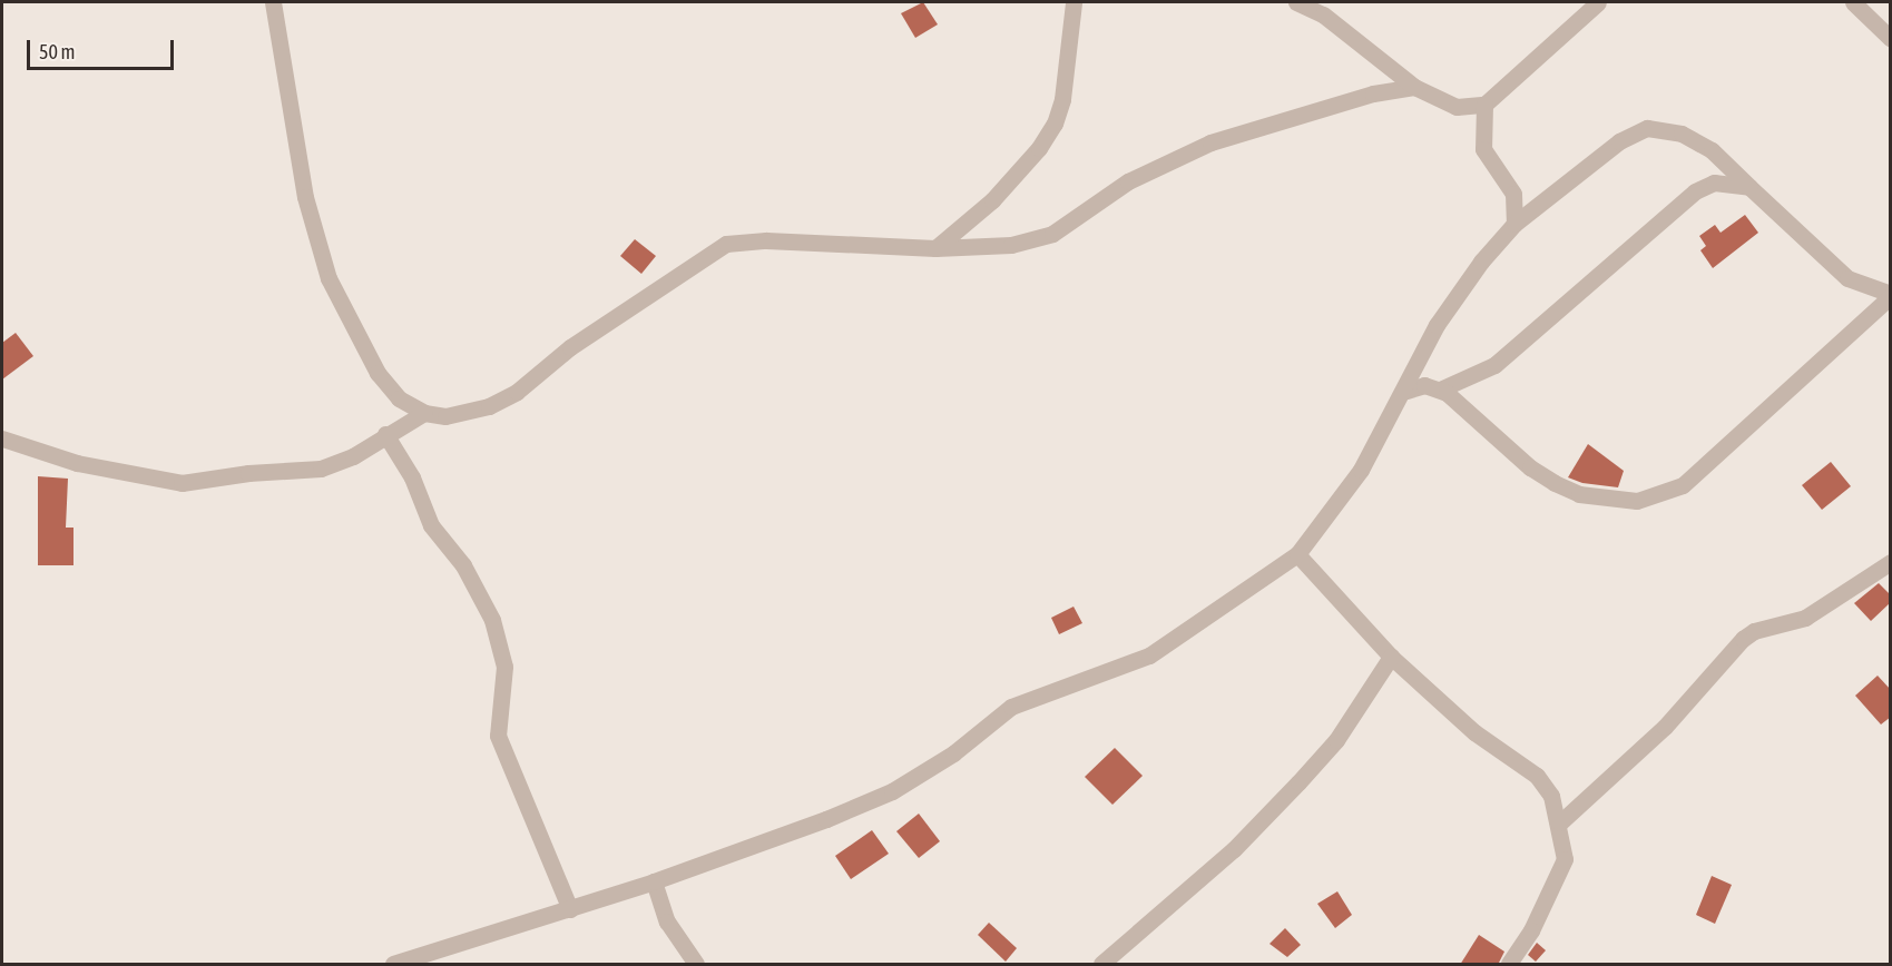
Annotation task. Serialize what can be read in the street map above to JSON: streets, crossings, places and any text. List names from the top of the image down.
{
  "scale_bar": "50 m"
}
